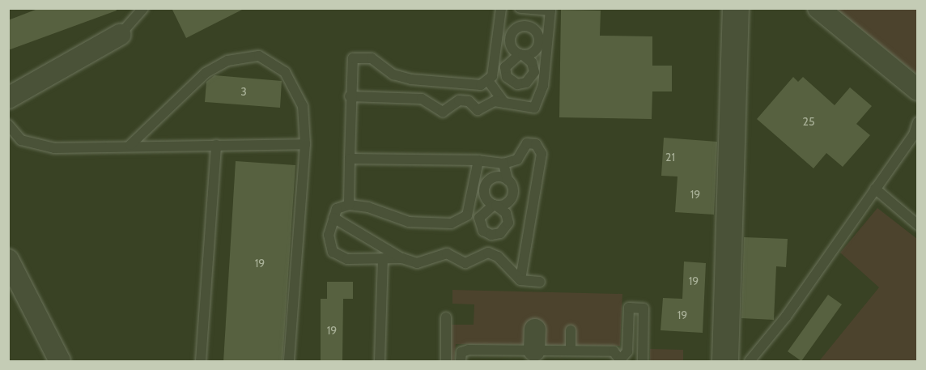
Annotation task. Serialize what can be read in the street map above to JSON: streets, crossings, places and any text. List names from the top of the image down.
{
  "house_numbers": [
    "3",
    "25",
    "21",
    "19",
    "19",
    "19",
    "19",
    "19"
  ]
}
